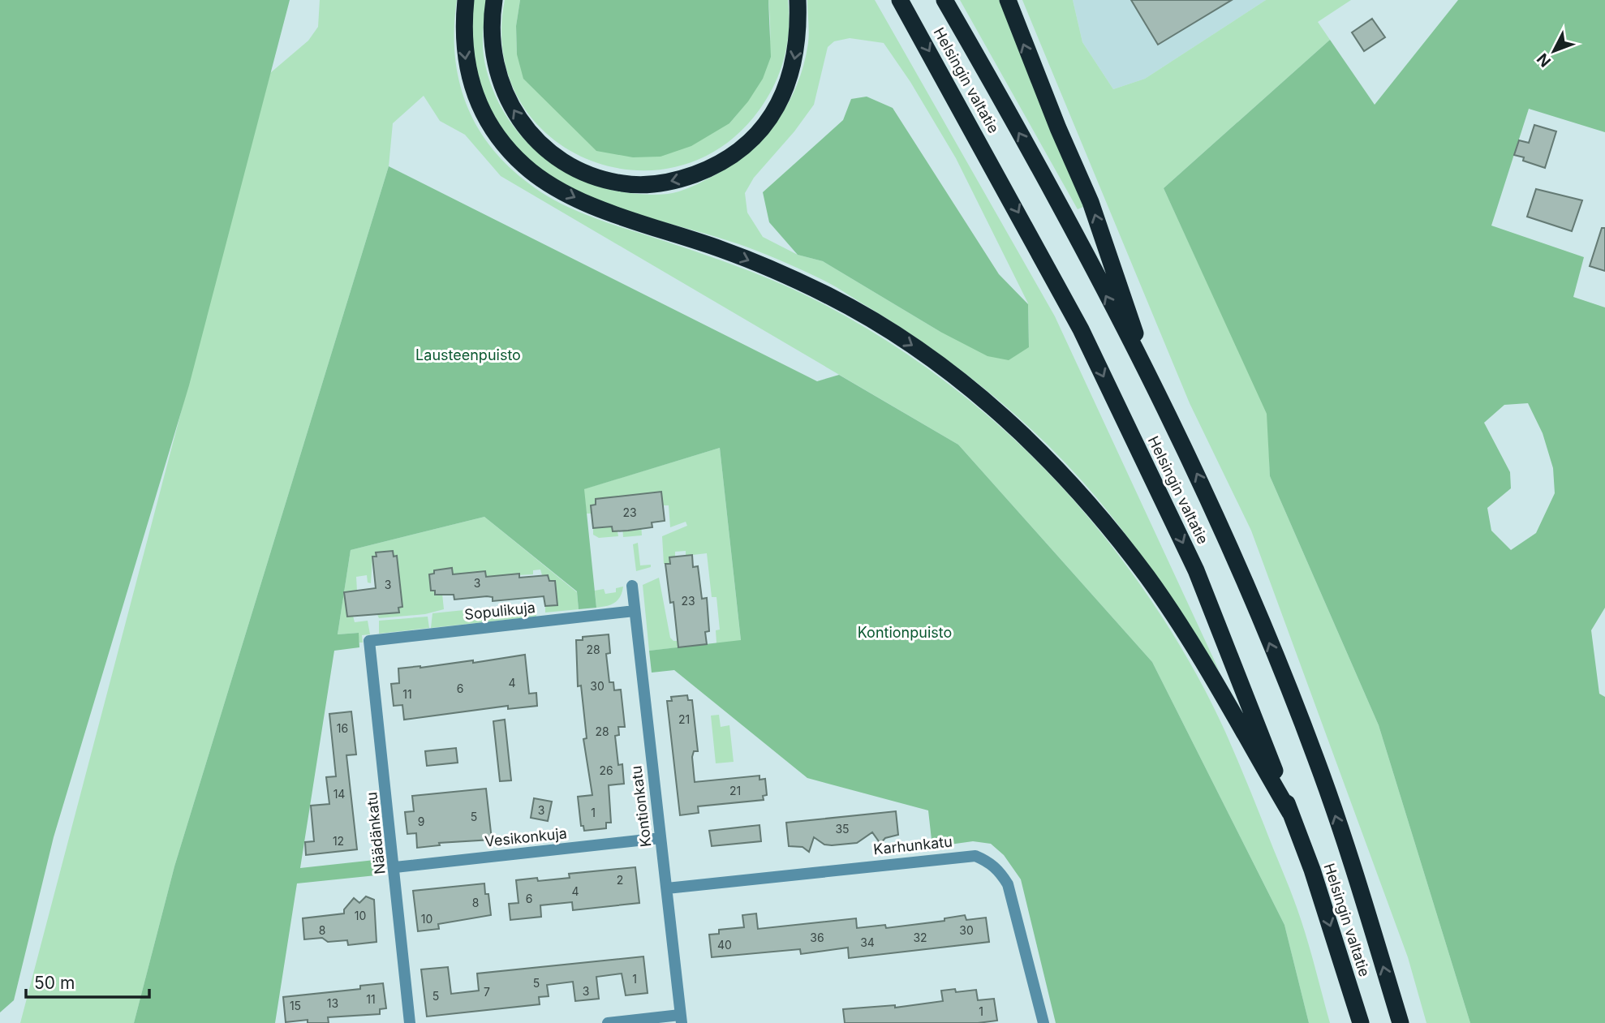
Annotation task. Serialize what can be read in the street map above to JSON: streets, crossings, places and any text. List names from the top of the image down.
{
  "streets": {
    "highway": ["Helsingin valtatie"],
    "street": [
      "Sopulikuja",
      "Kontionkatu",
      "Näädänkatu",
      "Vesikonkuja",
      "Karhunkatu"
    ]
  },
  "crossings": [
    ["Sopulikuja", "Kontionkatu"],
    ["Sopulikuja", "Näädänkatu"],
    ["Kontionkatu", "Vesikonkuja"],
    ["Kontionkatu", "Karhunkatu"],
    ["Näädänkatu", "Vesikonkuja"]
  ],
  "parks": ["Lausteenpuisto", "Kontionpuisto"],
  "house_numbers": [
    "23",
    "3",
    "3",
    "23",
    "28",
    "4",
    "30",
    "6",
    "11",
    "21",
    "16",
    "28",
    "26",
    "21",
    "14",
    "3",
    "1",
    "5",
    "9",
    "35",
    "12",
    "2",
    "4",
    "6",
    "8",
    "10",
    "10",
    "8",
    "30",
    "36",
    "32",
    "34",
    "40",
    "1",
    "5",
    "3",
    "7",
    "5",
    "11",
    "13",
    "15",
    "1"
  ],
  "scale_bar": "50 m",
  "north": "bottom left"
}
